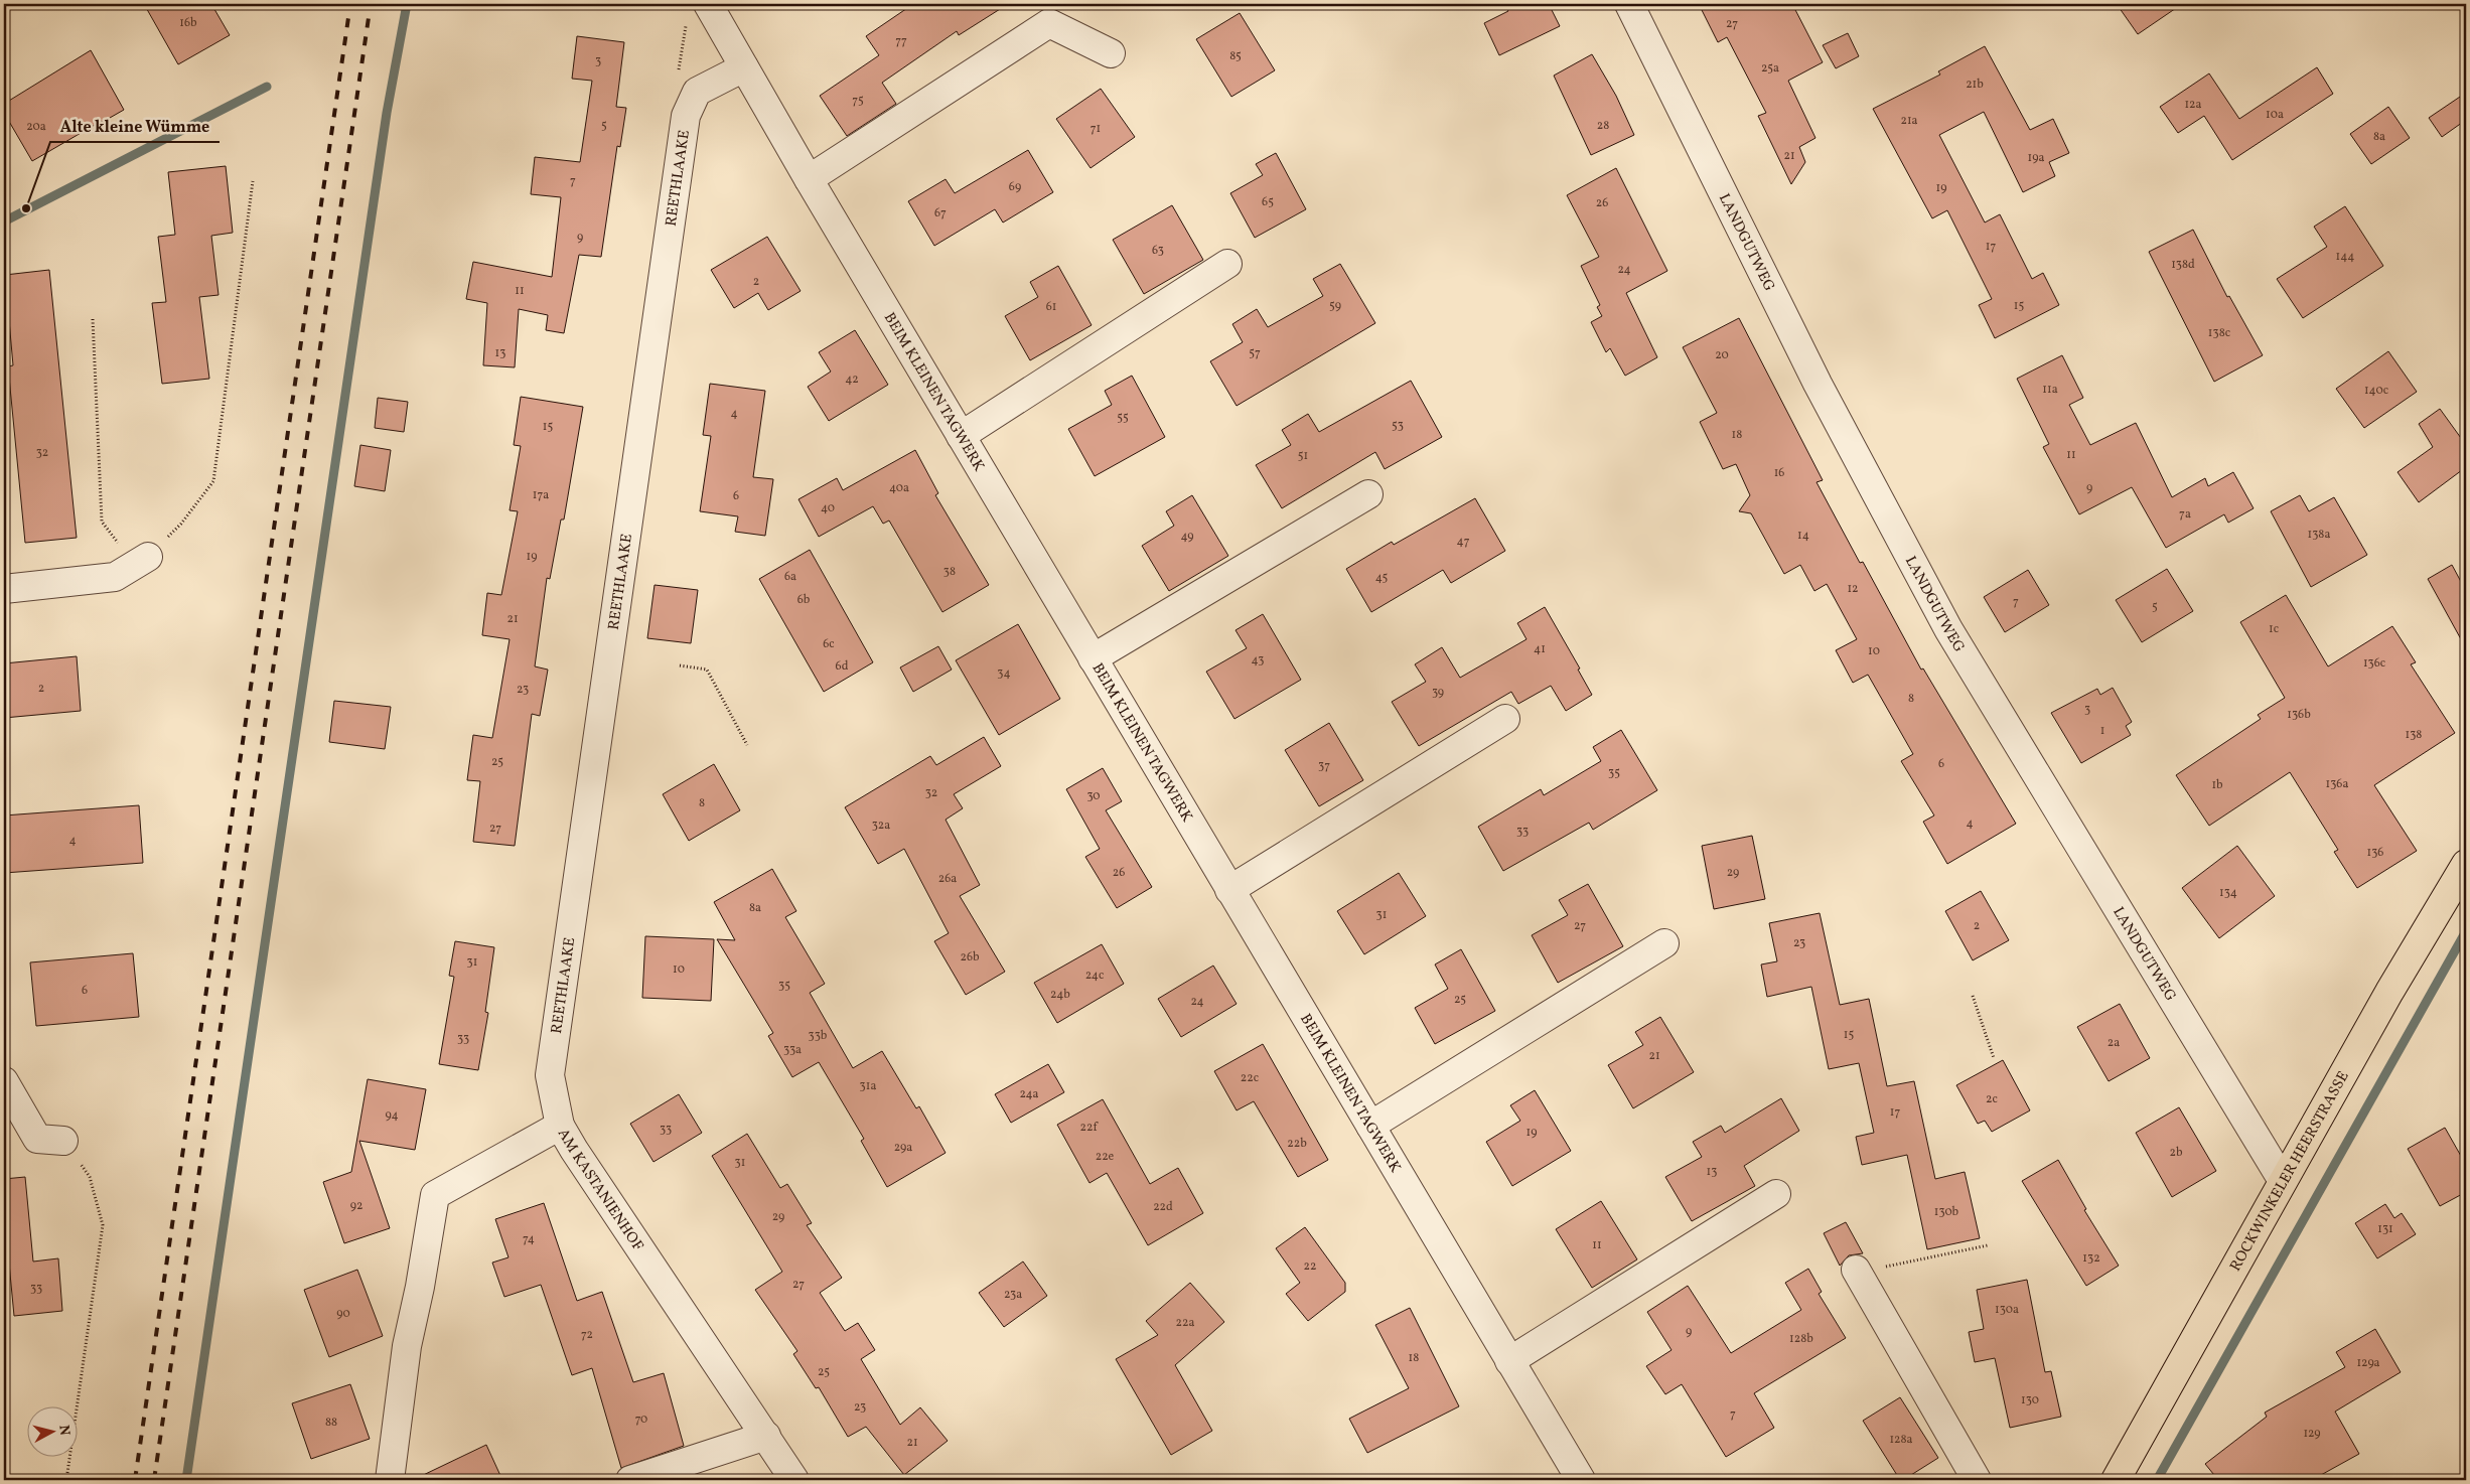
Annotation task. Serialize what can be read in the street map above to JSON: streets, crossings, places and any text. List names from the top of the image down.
{
  "streets": {
    "main road": ["ROCKWINKELER HEERSTRASSE"],
    "street": [
      "REETHLAAKE",
      "LANDGUTWEG",
      "BEIM KLEINEN TAGWERK",
      "AM KASTANIENHOF"
    ]
  },
  "crossings": [
    ["REETHLAAKE", "BEIM KLEINEN TAGWERK"],
    ["REETHLAAKE", "AM KASTANIENHOF"],
    ["LANDGUTWEG", "ROCKWINKELER HEERSTRASSE"]
  ],
  "places": ["Alte kleine Wümme"],
  "house_numbers": [
    "16b",
    "27",
    "77",
    "85",
    "3",
    "25a",
    "21b",
    "75",
    "12a",
    "10a",
    "21a",
    "5",
    "28",
    "20a",
    "71",
    "8a",
    "21",
    "19a",
    "7",
    "69",
    "19",
    "65",
    "26",
    "67",
    "9",
    "17",
    "63",
    "144",
    "138d",
    "24",
    "2",
    "11",
    "59",
    "15",
    "61",
    "138c",
    "13",
    "57",
    "20",
    "42",
    "11a",
    "140c",
    "4",
    "55",
    "53",
    "15",
    "18",
    "32",
    "11",
    "51",
    "16",
    "40a",
    "9",
    "17a",
    "6",
    "40",
    "7a",
    "138a",
    "14",
    "49",
    "47",
    "19",
    "38",
    "6a",
    "45",
    "12",
    "6b",
    "7",
    "5",
    "21",
    "1c",
    "6c",
    "41",
    "10",
    "43",
    "136c",
    "6d",
    "34",
    "2",
    "23",
    "39",
    "8",
    "3",
    "136b",
    "1",
    "138",
    "25",
    "6",
    "37",
    "35",
    "136a",
    "1b",
    "32",
    "30",
    "8",
    "4",
    "32a",
    "27",
    "33",
    "4",
    "136",
    "26",
    "29",
    "26a",
    "134",
    "8a",
    "31",
    "27",
    "2",
    "23",
    "26b",
    "31",
    "10",
    "24c",
    "35",
    "6",
    "24b",
    "25",
    "24",
    "15",
    "33b",
    "33",
    "2a",
    "33a",
    "21",
    "22c",
    "31a",
    "24a",
    "2c",
    "17",
    "94",
    "22f",
    "33",
    "19",
    "22b",
    "29a",
    "2b",
    "22e",
    "31",
    "13",
    "92",
    "22d",
    "130b",
    "29",
    "131",
    "74",
    "11",
    "132",
    "22",
    "27",
    "33",
    "23a",
    "130a",
    "90",
    "22a",
    "9",
    "72",
    "128b",
    "18",
    "129a",
    "25",
    "130",
    "23",
    "7",
    "70",
    "88",
    "129",
    "128a",
    "21"
  ],
  "north": "right"
}
